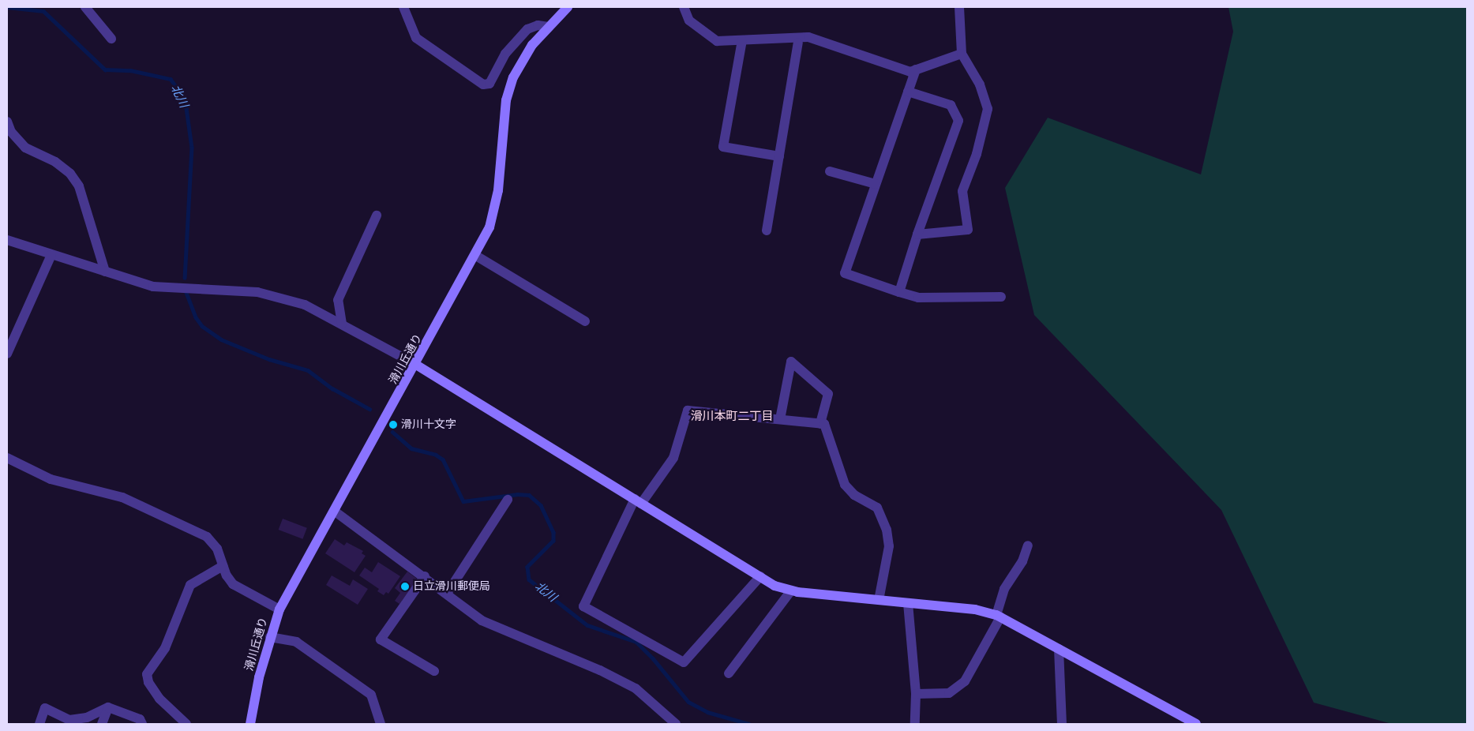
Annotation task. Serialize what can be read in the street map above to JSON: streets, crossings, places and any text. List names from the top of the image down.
{
  "streets": {
    "street": ["滑川丘通り"]
  },
  "districts": ["滑川本町二丁目"],
  "water": ["北川"],
  "places": ["滑川十文字", "日立滑川郵便局"]
}
